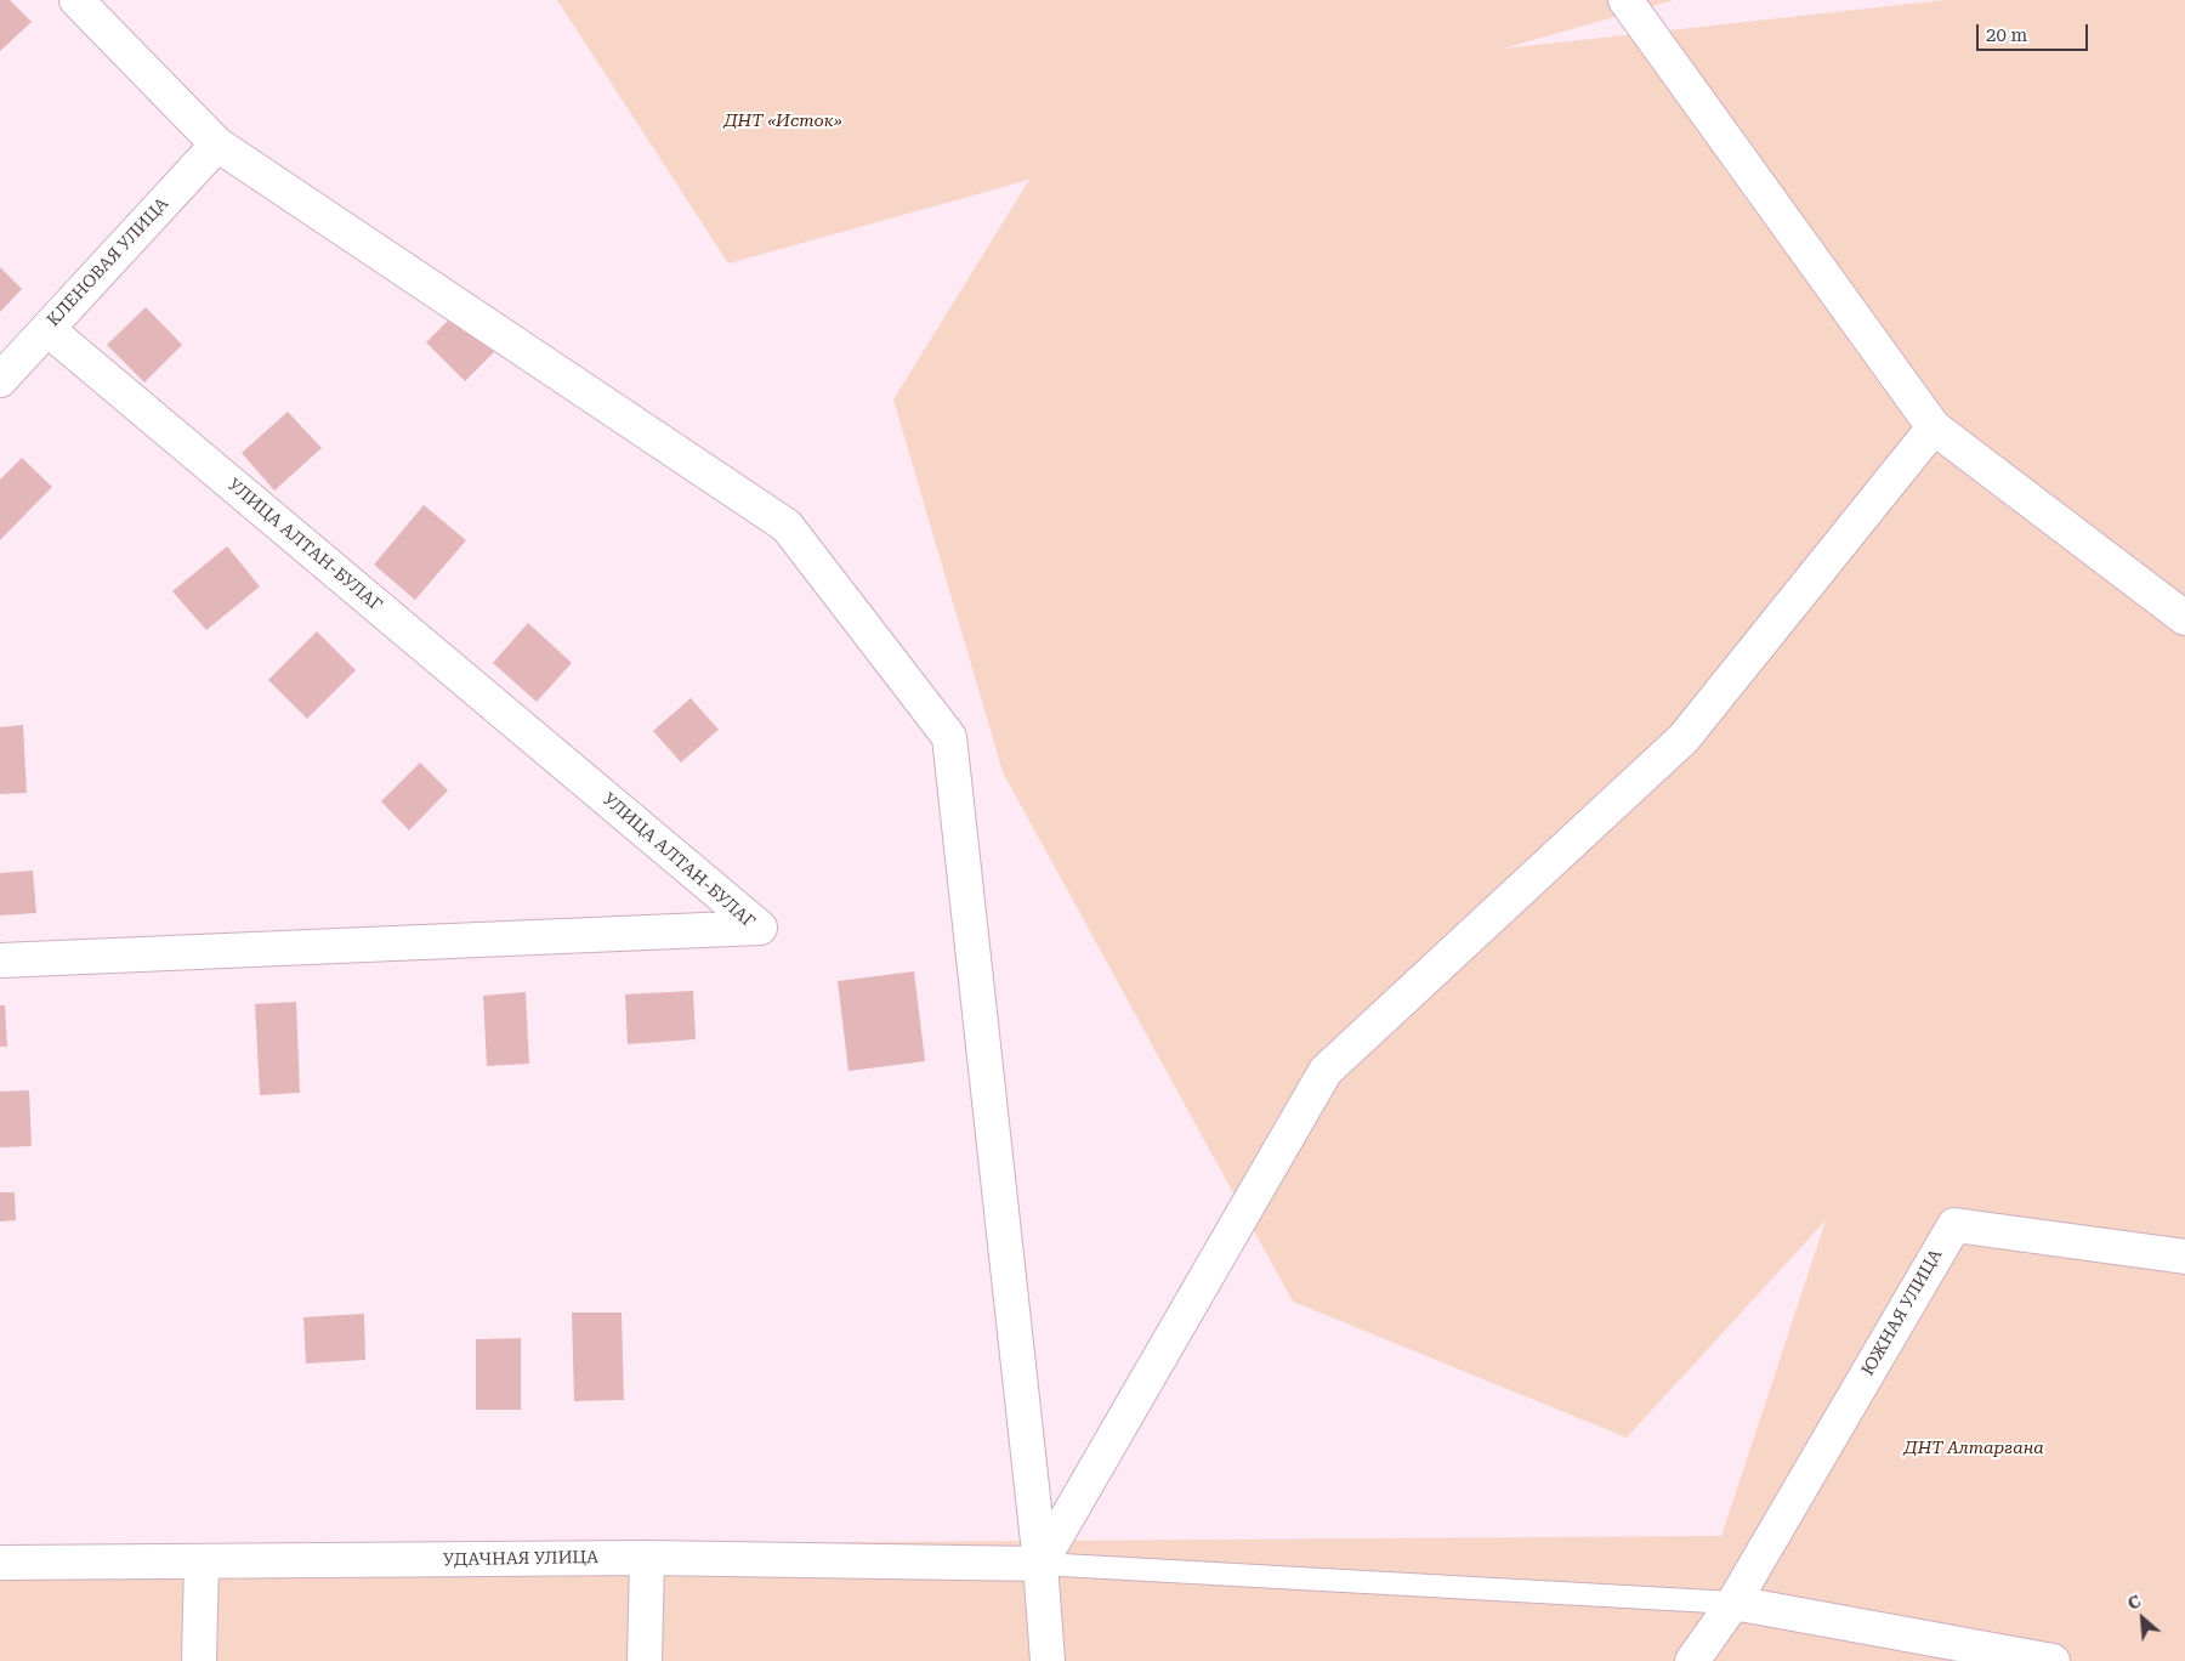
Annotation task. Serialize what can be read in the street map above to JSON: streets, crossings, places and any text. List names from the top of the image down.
{
  "streets": {
    "street": [
      "КЛЕНОВАЯ УЛИЦА",
      "УЛИЦА АЛТАН-БУЛАГ",
      "ЮЖНАЯ УЛИЦА",
      "УДАЧНАЯ УЛИЦА"
    ]
  },
  "crossings": [
    ["КЛЕНОВАЯ УЛИЦА", "УЛИЦА АЛТАН-БУЛАГ"]
  ],
  "parks": ["ДНТ «Исток»", "ДНТ Алтаргана"],
  "scale_bar": "20 m",
  "north": "top left"
}
